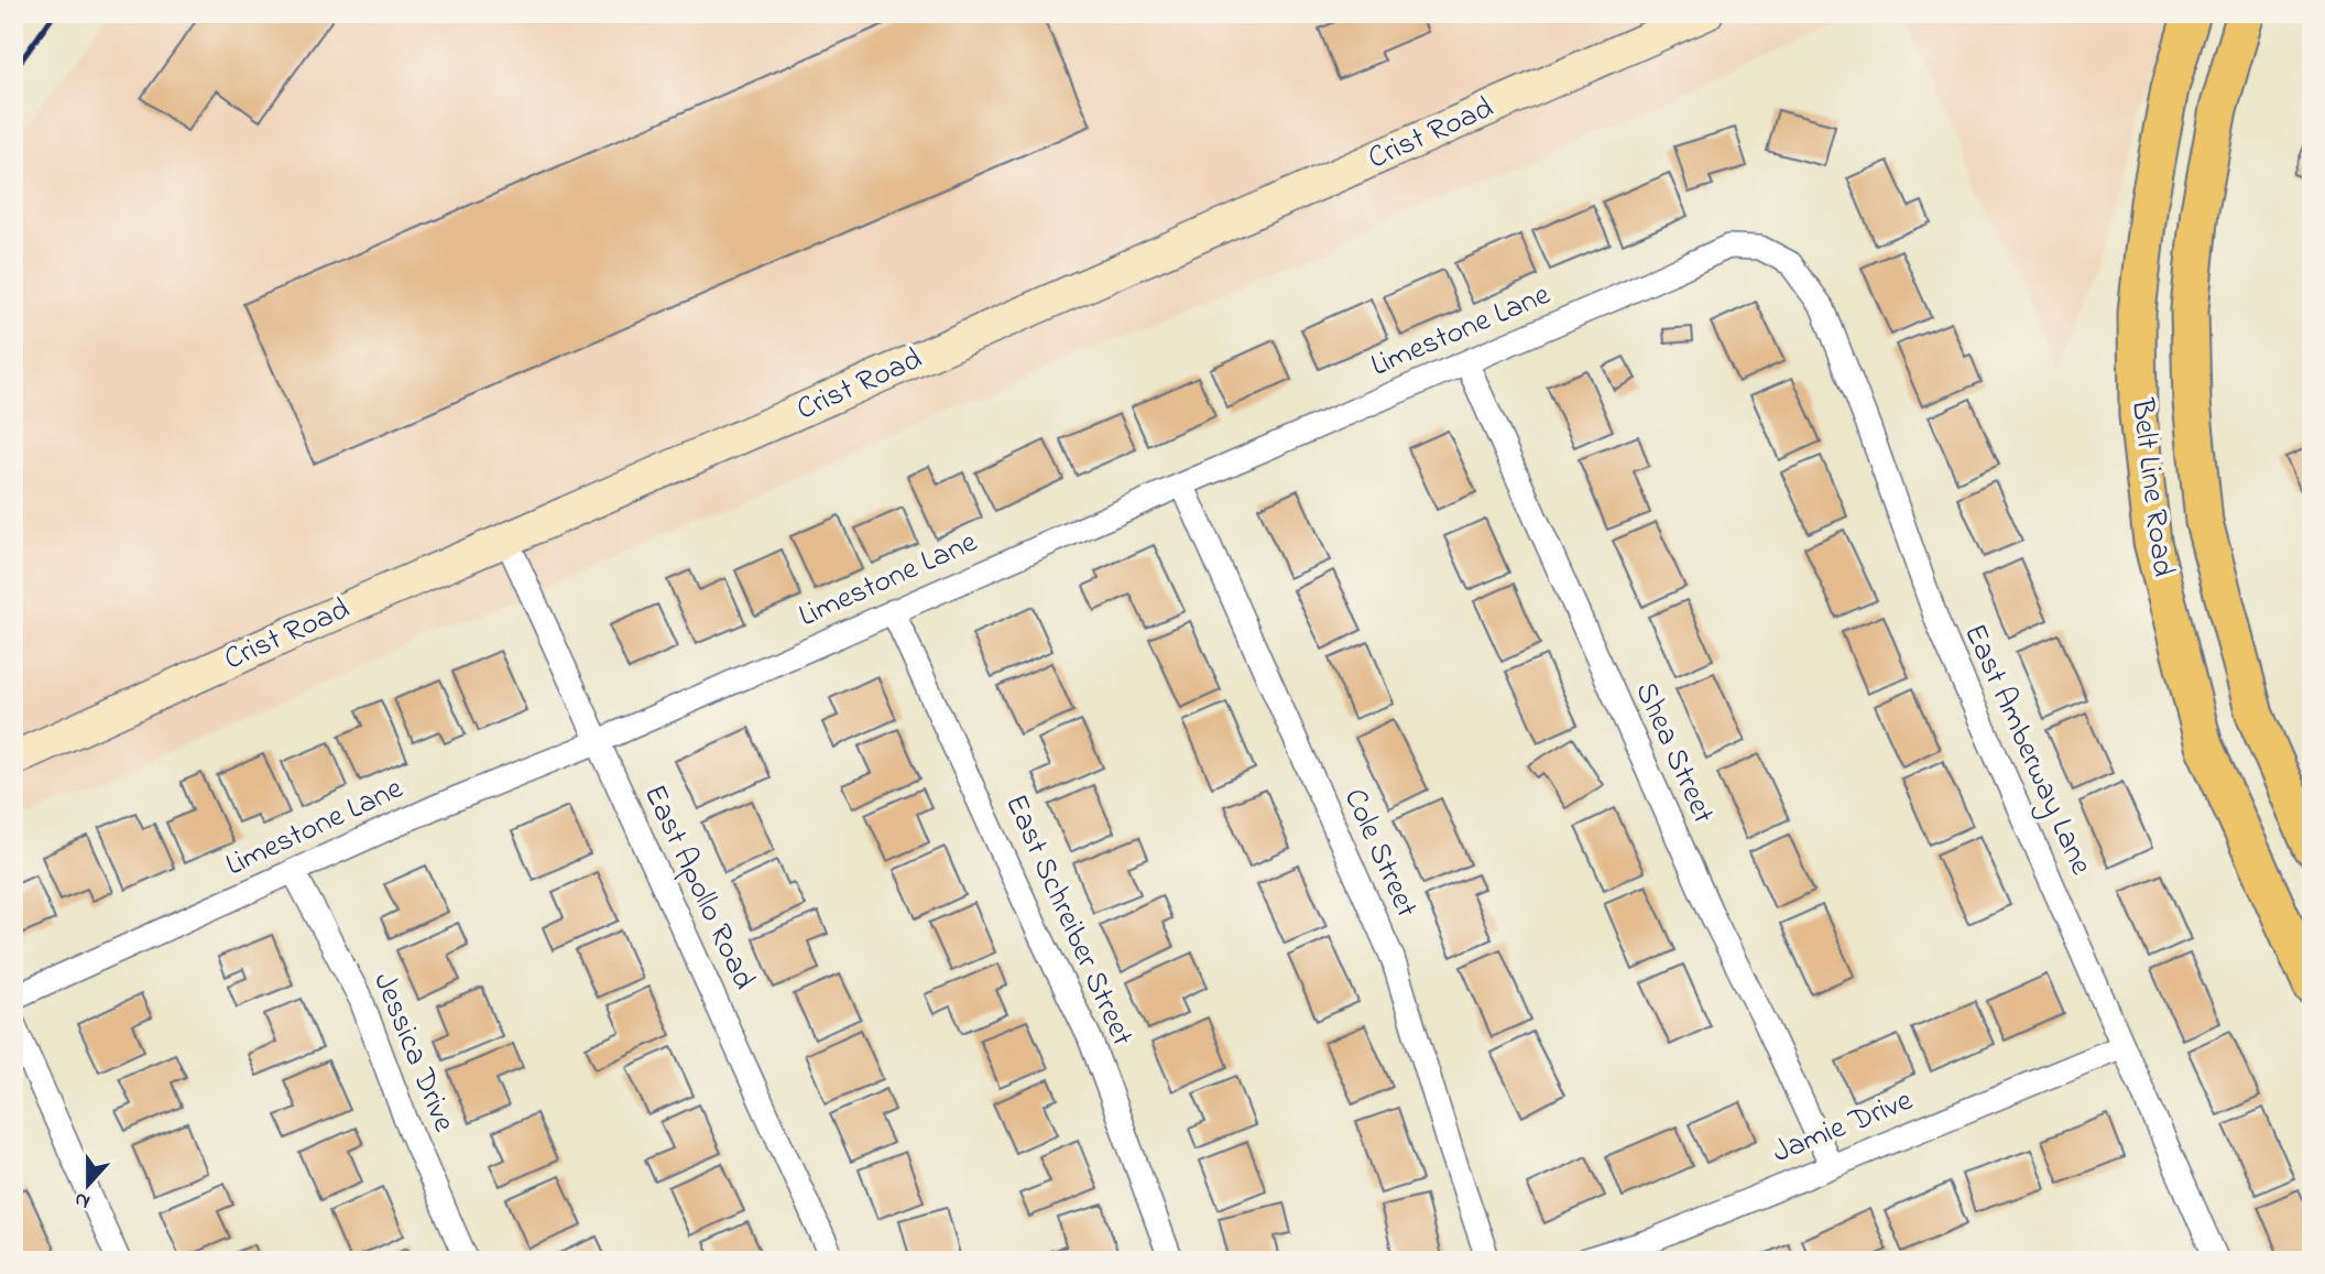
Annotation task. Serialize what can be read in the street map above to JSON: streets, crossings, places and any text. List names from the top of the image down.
{
  "streets": {
    "main road": ["Belt Line Road"],
    "street": [
      "Crist Road",
      "Limestone Lane",
      "East Amberway Lane",
      "Shea Street",
      "Cole Street",
      "East Apollo Road",
      "East Schreiber Street",
      "Jessica Drive",
      "Jamie Drive"
    ]
  },
  "crossings": [
    ["Crist Road", "East Apollo Road"],
    ["Limestone Lane", "East Amberway Lane"],
    ["Limestone Lane", "Shea Street"],
    ["Limestone Lane", "Cole Street"],
    ["Limestone Lane", "East Apollo Road"],
    ["Limestone Lane", "East Schreiber Street"],
    ["Limestone Lane", "Jessica Drive"],
    ["East Amberway Lane", "Jamie Drive"],
    ["Shea Street", "Jamie Drive"]
  ],
  "north": "bottom"
}
